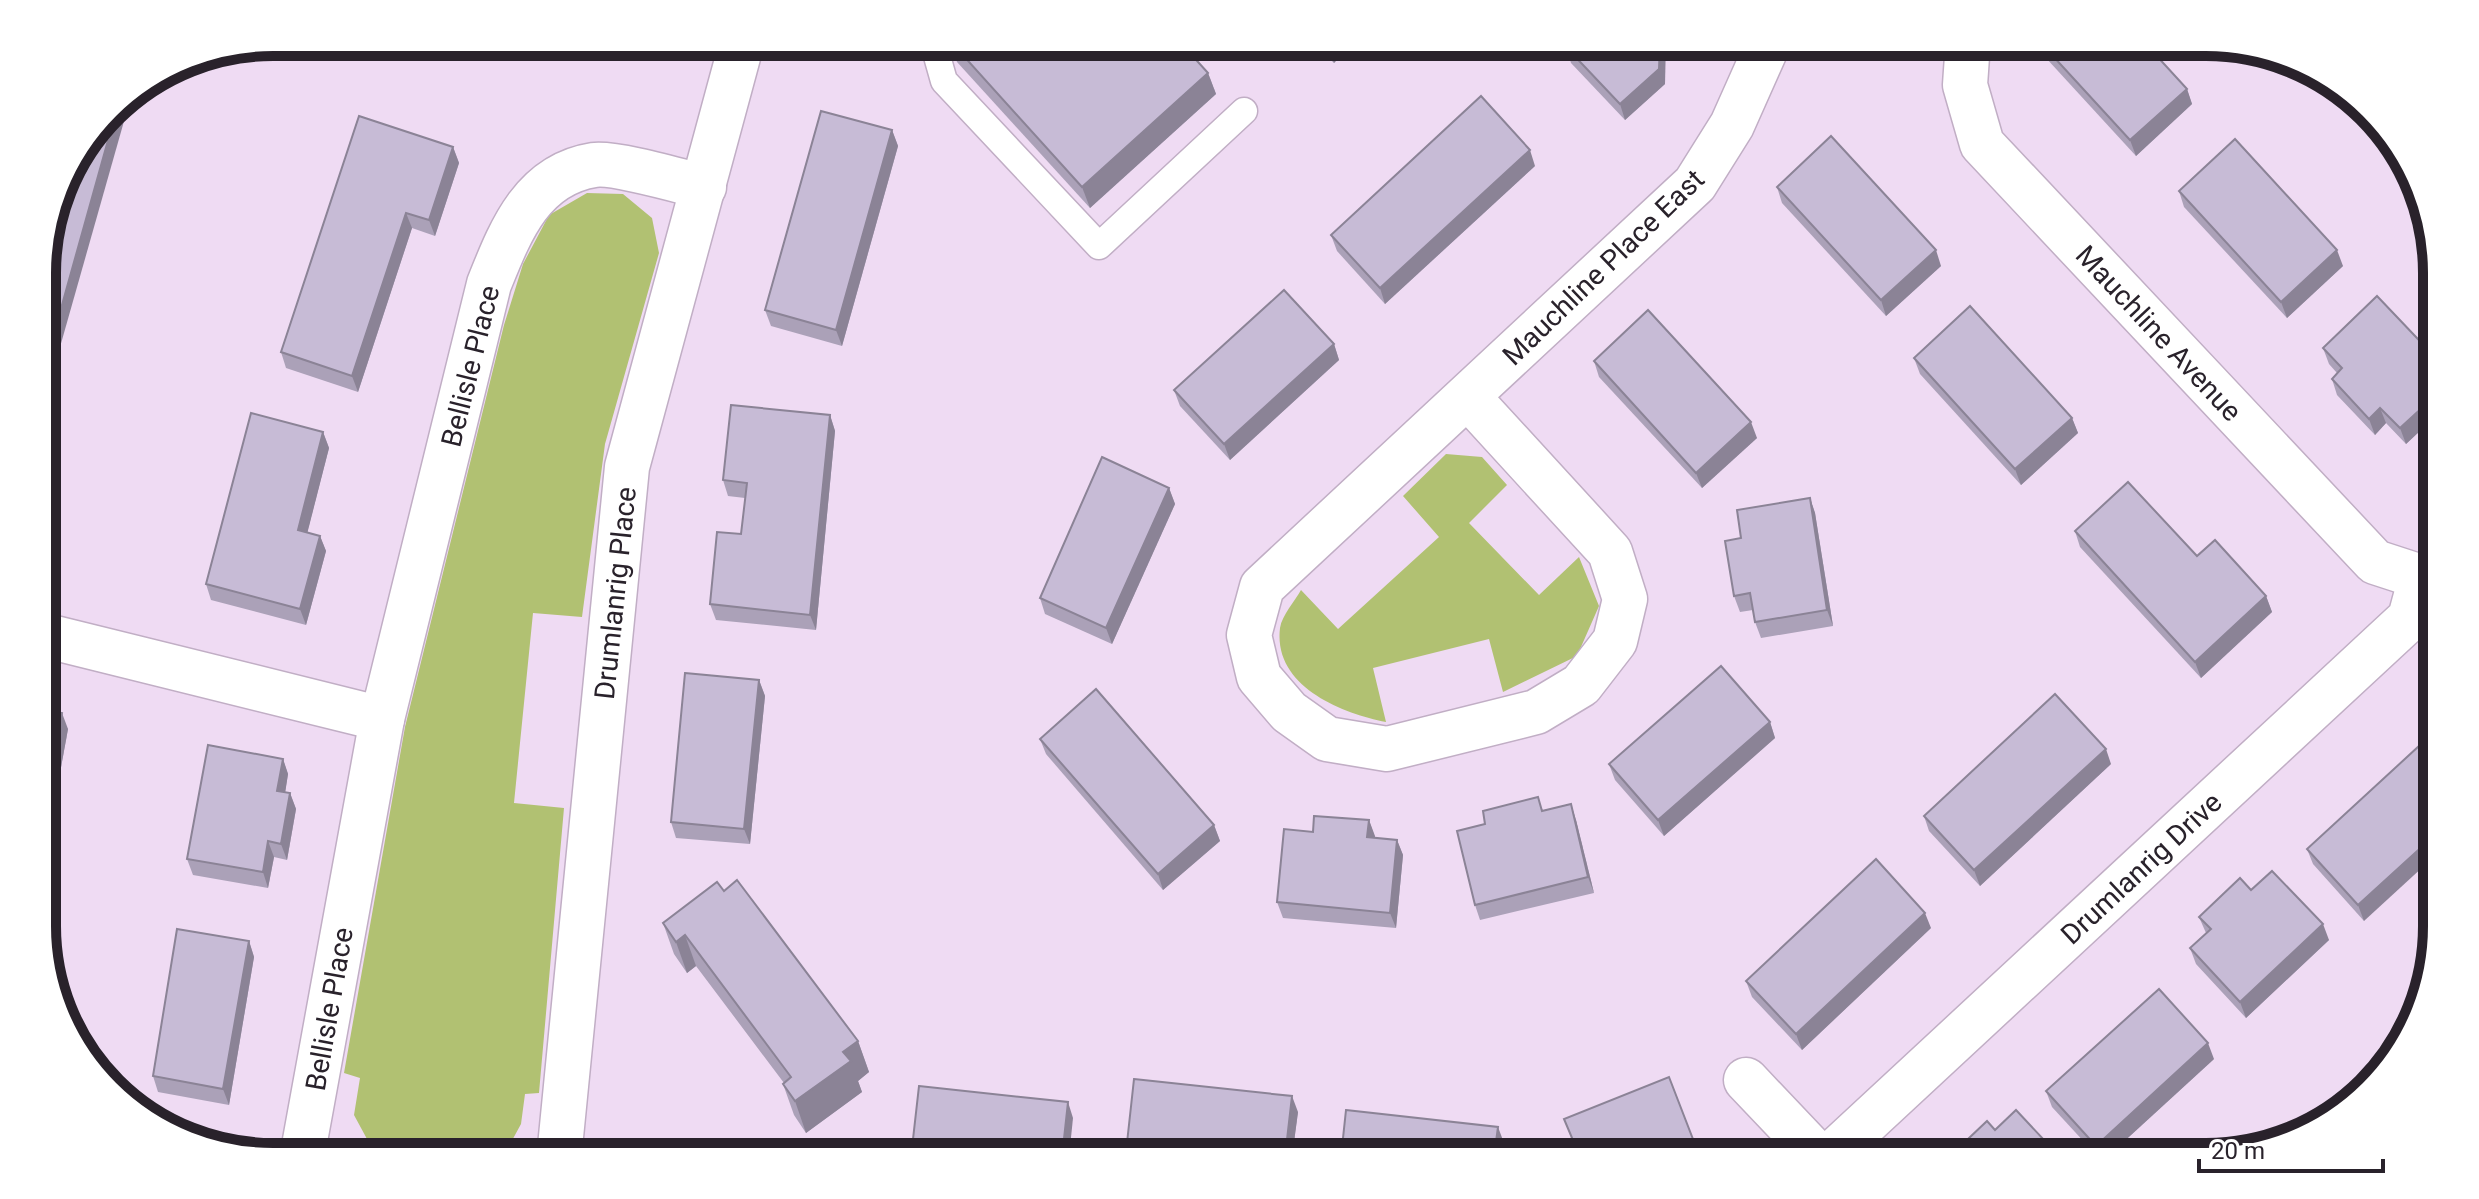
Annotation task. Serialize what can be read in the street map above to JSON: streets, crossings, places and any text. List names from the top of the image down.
{
  "streets": {
    "street": [
      "Mauchline Place East",
      "Mauchline Avenue",
      "Bellisle Place",
      "Drumlanrig Place",
      "Drumlanrig Drive"
    ]
  },
  "crossings": [
    ["Bellisle Place", "Drumlanrig Place"]
  ],
  "scale_bar": "20 m"
}
